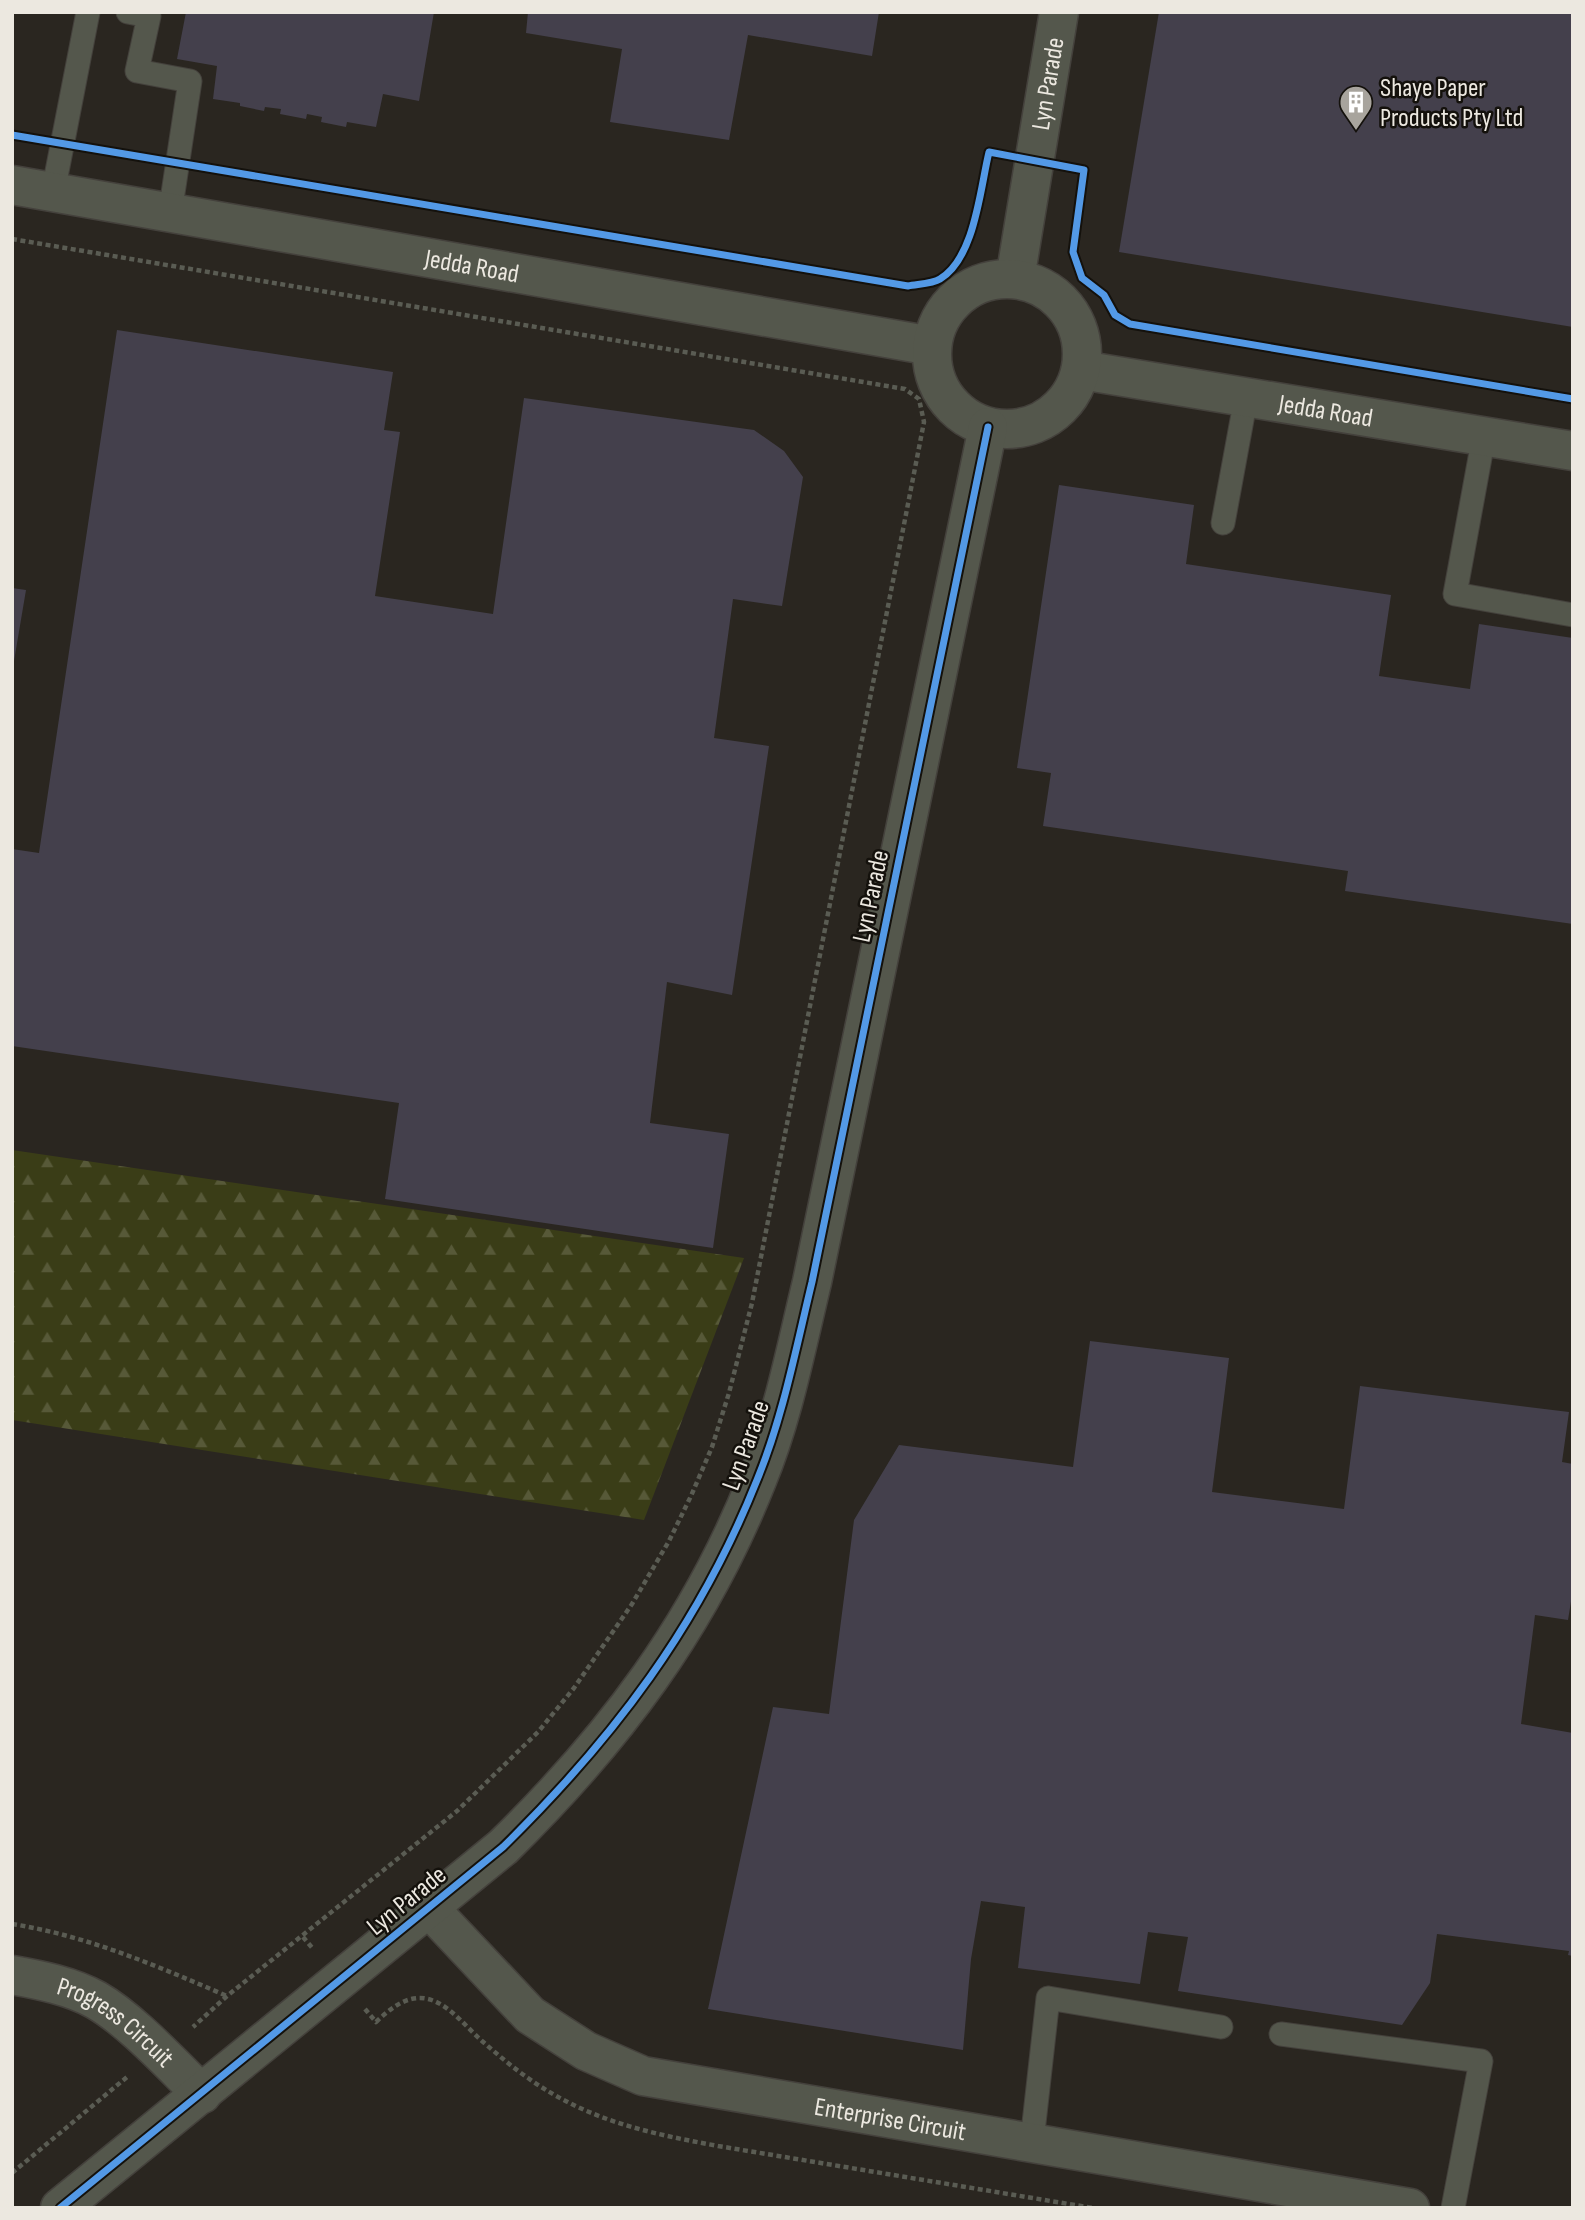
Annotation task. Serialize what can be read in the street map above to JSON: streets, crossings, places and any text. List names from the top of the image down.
{
  "streets": {
    "street": [
      "Lyn Parade",
      "Jedda Road",
      "Progress Circuit",
      "Enterprise Circuit"
    ]
  },
  "crossings": [
    ["Lyn Parade", "Jedda Road"],
    ["Lyn Parade", "Progress Circuit"],
    ["Lyn Parade", "Enterprise Circuit"]
  ],
  "places": {
    "building": ["Shaye Paper Products Pty Ltd"]
  }
}
